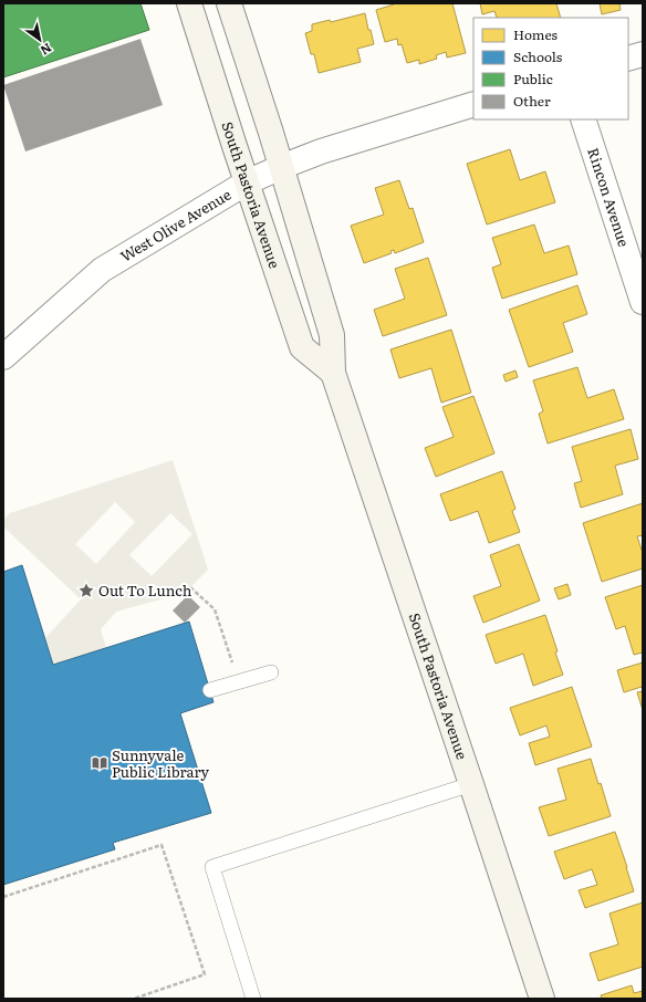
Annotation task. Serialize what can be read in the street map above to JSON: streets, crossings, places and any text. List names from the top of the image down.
{
  "streets": {
    "street": ["South Pastoria Avenue", "Rincon Avenue", "West Olive Avenue"]
  },
  "crossings": [
    ["South Pastoria Avenue", "West Olive Avenue"]
  ],
  "places": {
    "place": ["Out To Lunch"],
    "library": ["Sunnyvale Public Library"]
  },
  "legend": [
    "Homes",
    "Schools",
    "Public",
    "Other"
  ],
  "north": "bottom right"
}
